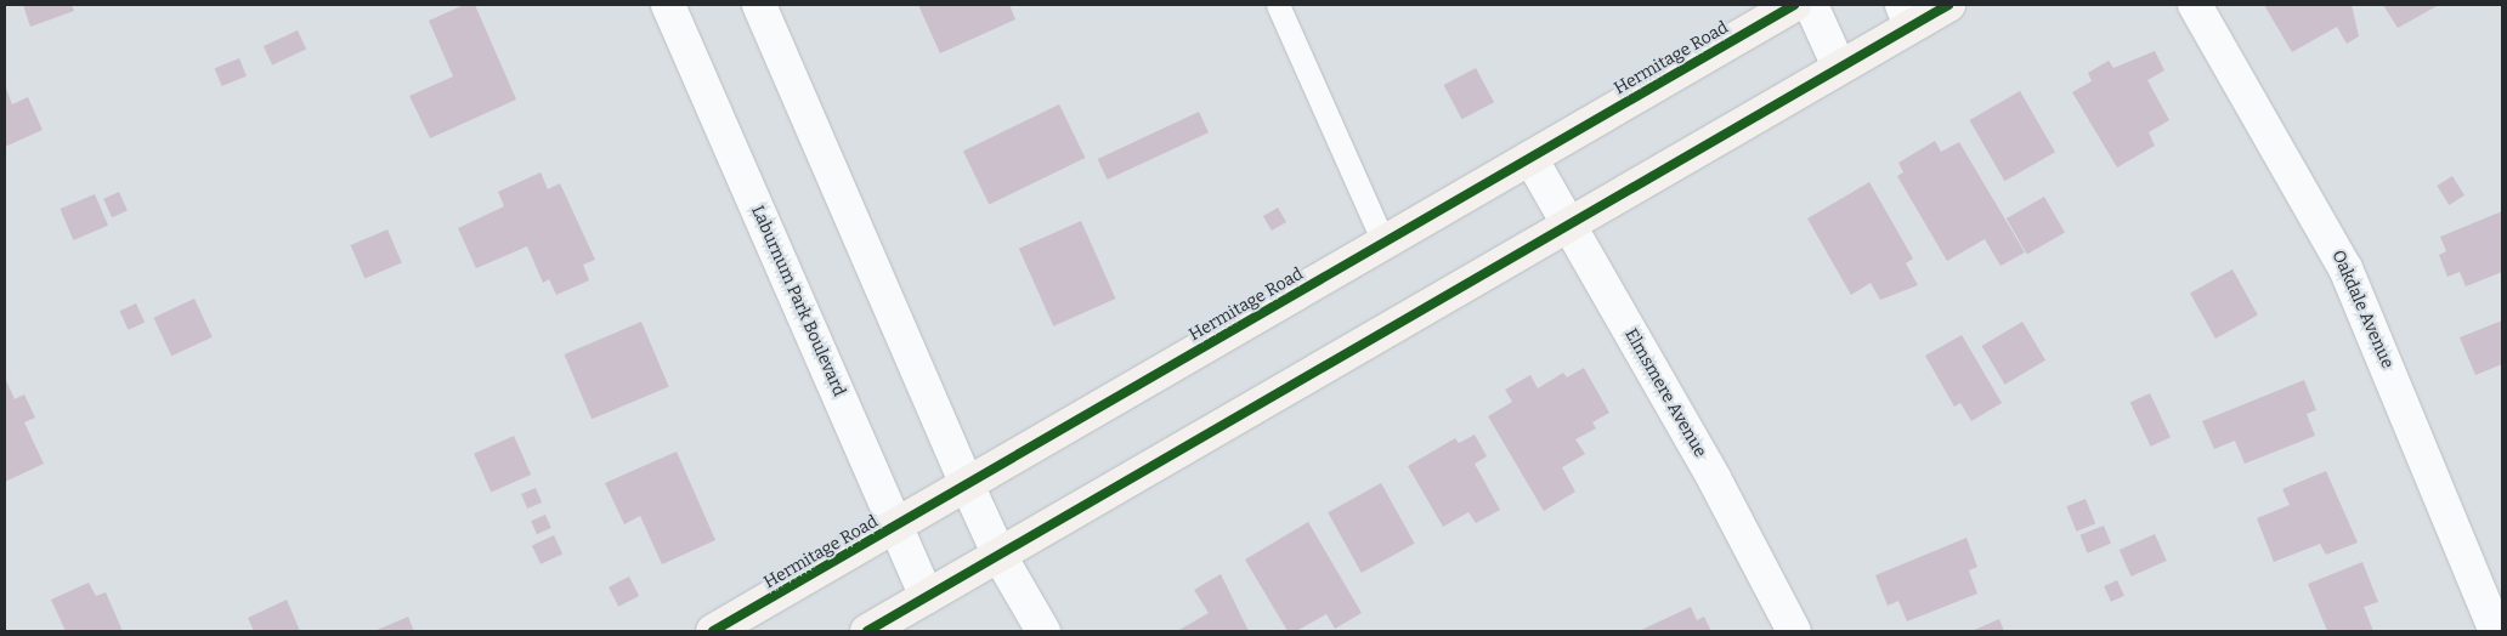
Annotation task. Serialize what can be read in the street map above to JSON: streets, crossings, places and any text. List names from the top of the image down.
{
  "streets": {
    "main road": ["Hermitage Road"],
    "street": ["Laburnum Park Boulevard", "Oakdale Avenue", "Elmsmere Avenue"]
  },
  "crossings": [
    ["Hermitage Road", "Laburnum Park Boulevard"],
    ["Hermitage Road", "Elmsmere Avenue"]
  ]
}
